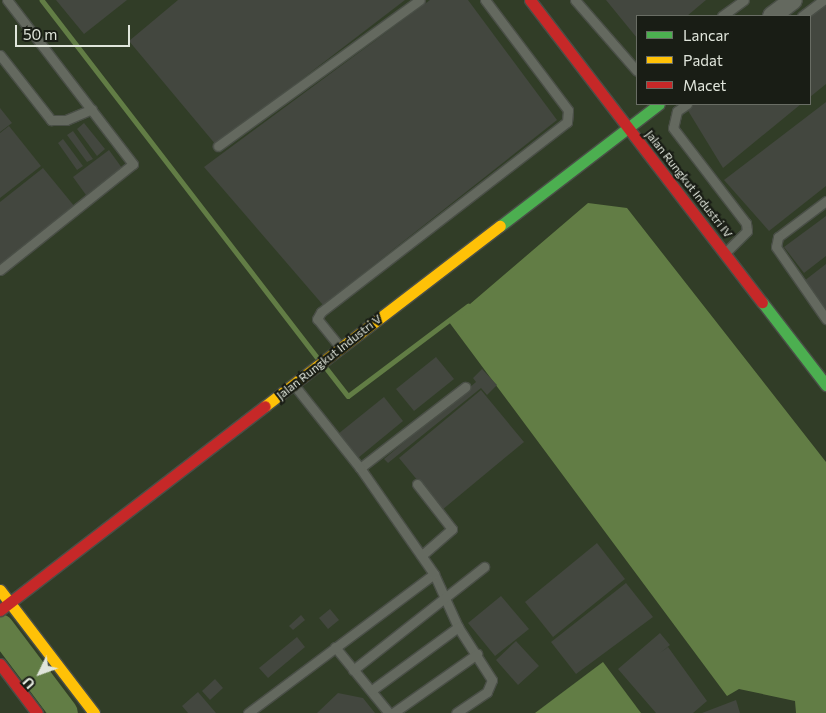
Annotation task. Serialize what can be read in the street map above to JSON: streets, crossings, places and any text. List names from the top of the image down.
{
  "streets": {
    "street": ["Jalan Rungkut Industri IV", "Jalan Rungkut Industri V"]
  },
  "crossings": [
    ["Jalan Rungkut Industri IV", "Jalan Rungkut Industri V"]
  ],
  "legend": ["Lancar", "Padat", "Macet"],
  "scale_bar": "50 m",
  "north": "bottom left"
}
